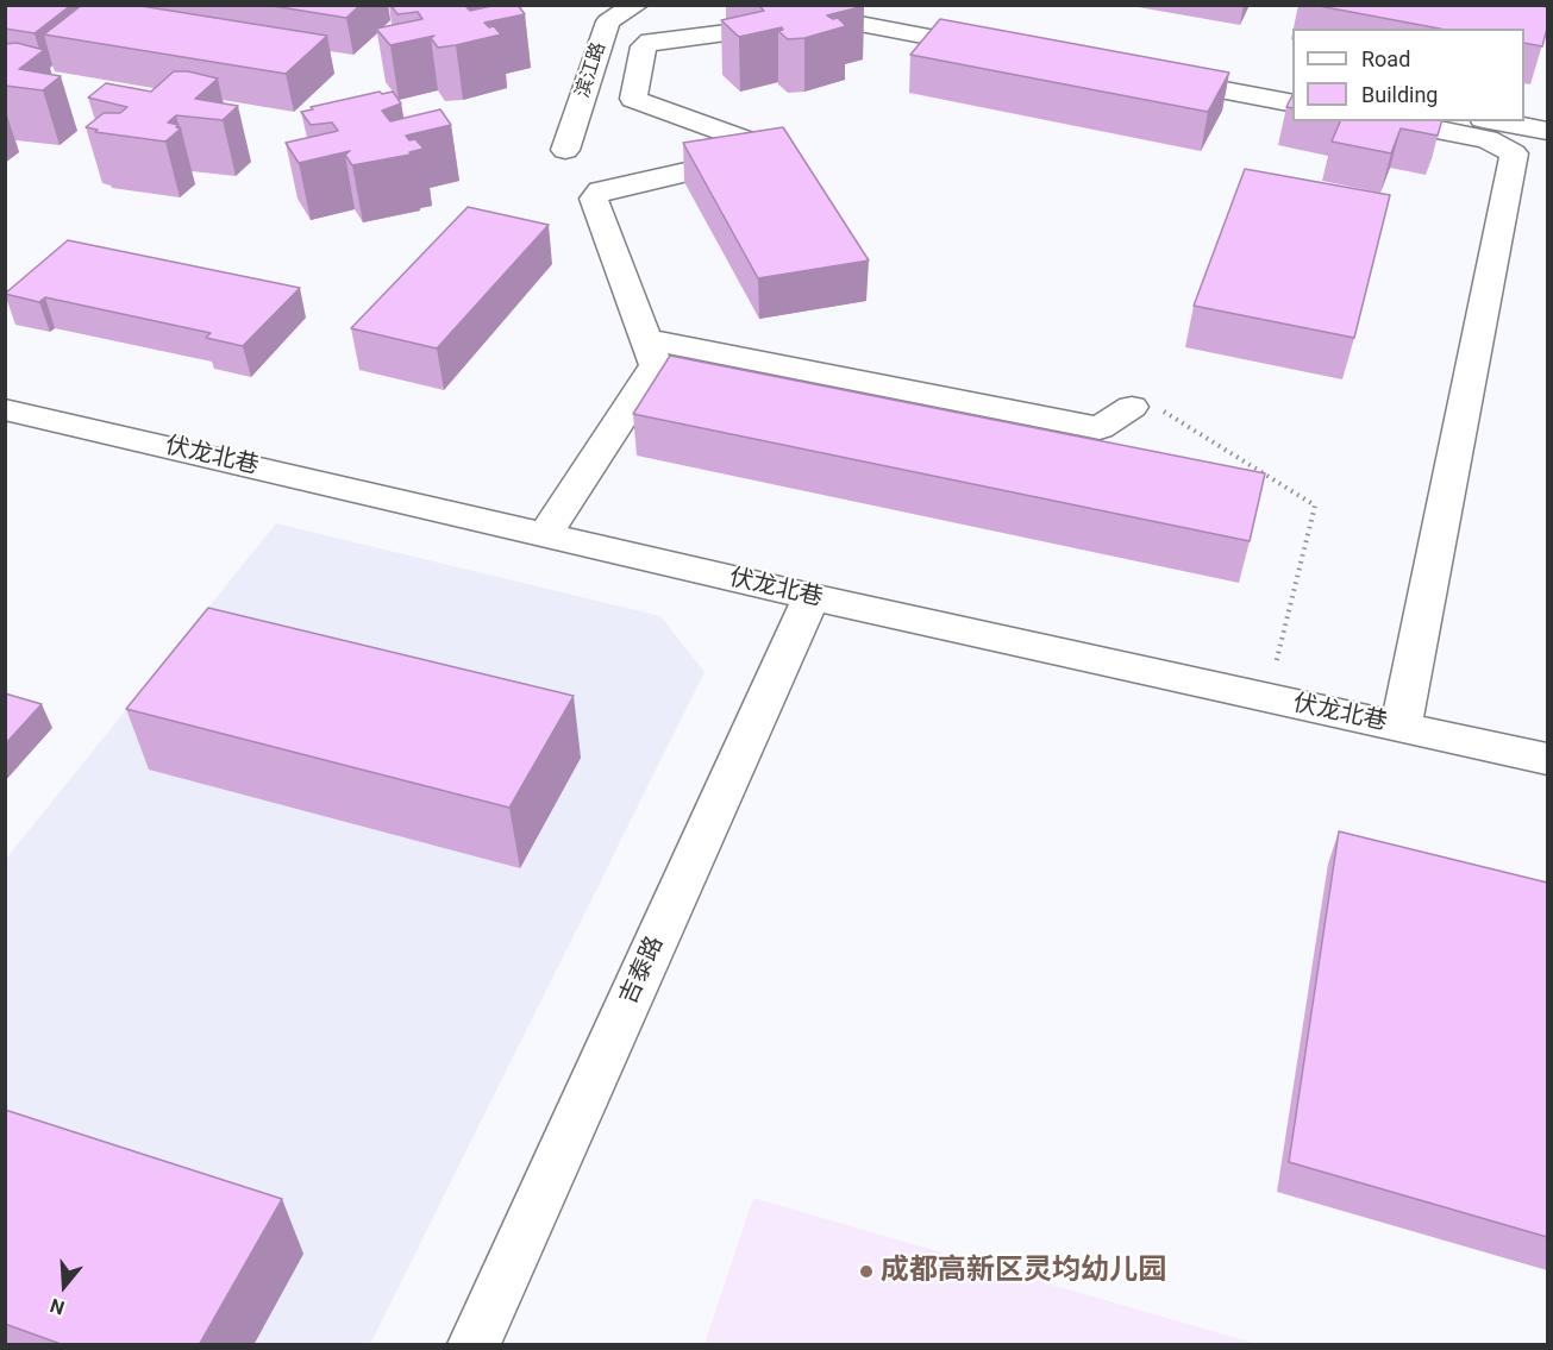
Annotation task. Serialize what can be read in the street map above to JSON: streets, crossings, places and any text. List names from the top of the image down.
{
  "streets": {
    "street": ["滨江路", "伏龙北巷", "吉泰路"]
  },
  "crossings": [
    ["伏龙北巷", "吉泰路"]
  ],
  "places": ["成都高新区灵均幼儿园"],
  "legend": ["Road", "Building"],
  "north": "bottom"
}
